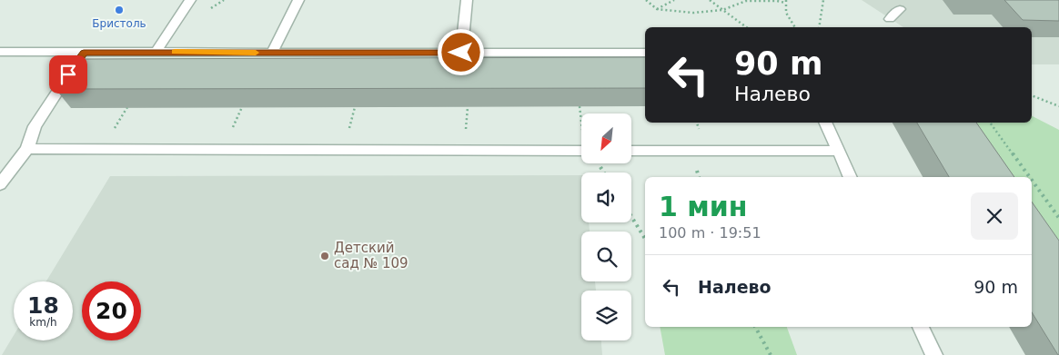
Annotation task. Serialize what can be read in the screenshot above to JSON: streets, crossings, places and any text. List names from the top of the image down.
{
  "places": ["Бристоль", "Детский сад № 109"],
  "north": "bottom left",
  "page": {
    "turn": ["90 m", "Налево"],
    "heading": ["1 мин", "100 m · 19:51"],
    "list": [
      {
        "name": "Налево",
        "value": "90 m"
      }
    ],
    "speed": "18 km/h",
    "limit": "20"
  }
}
